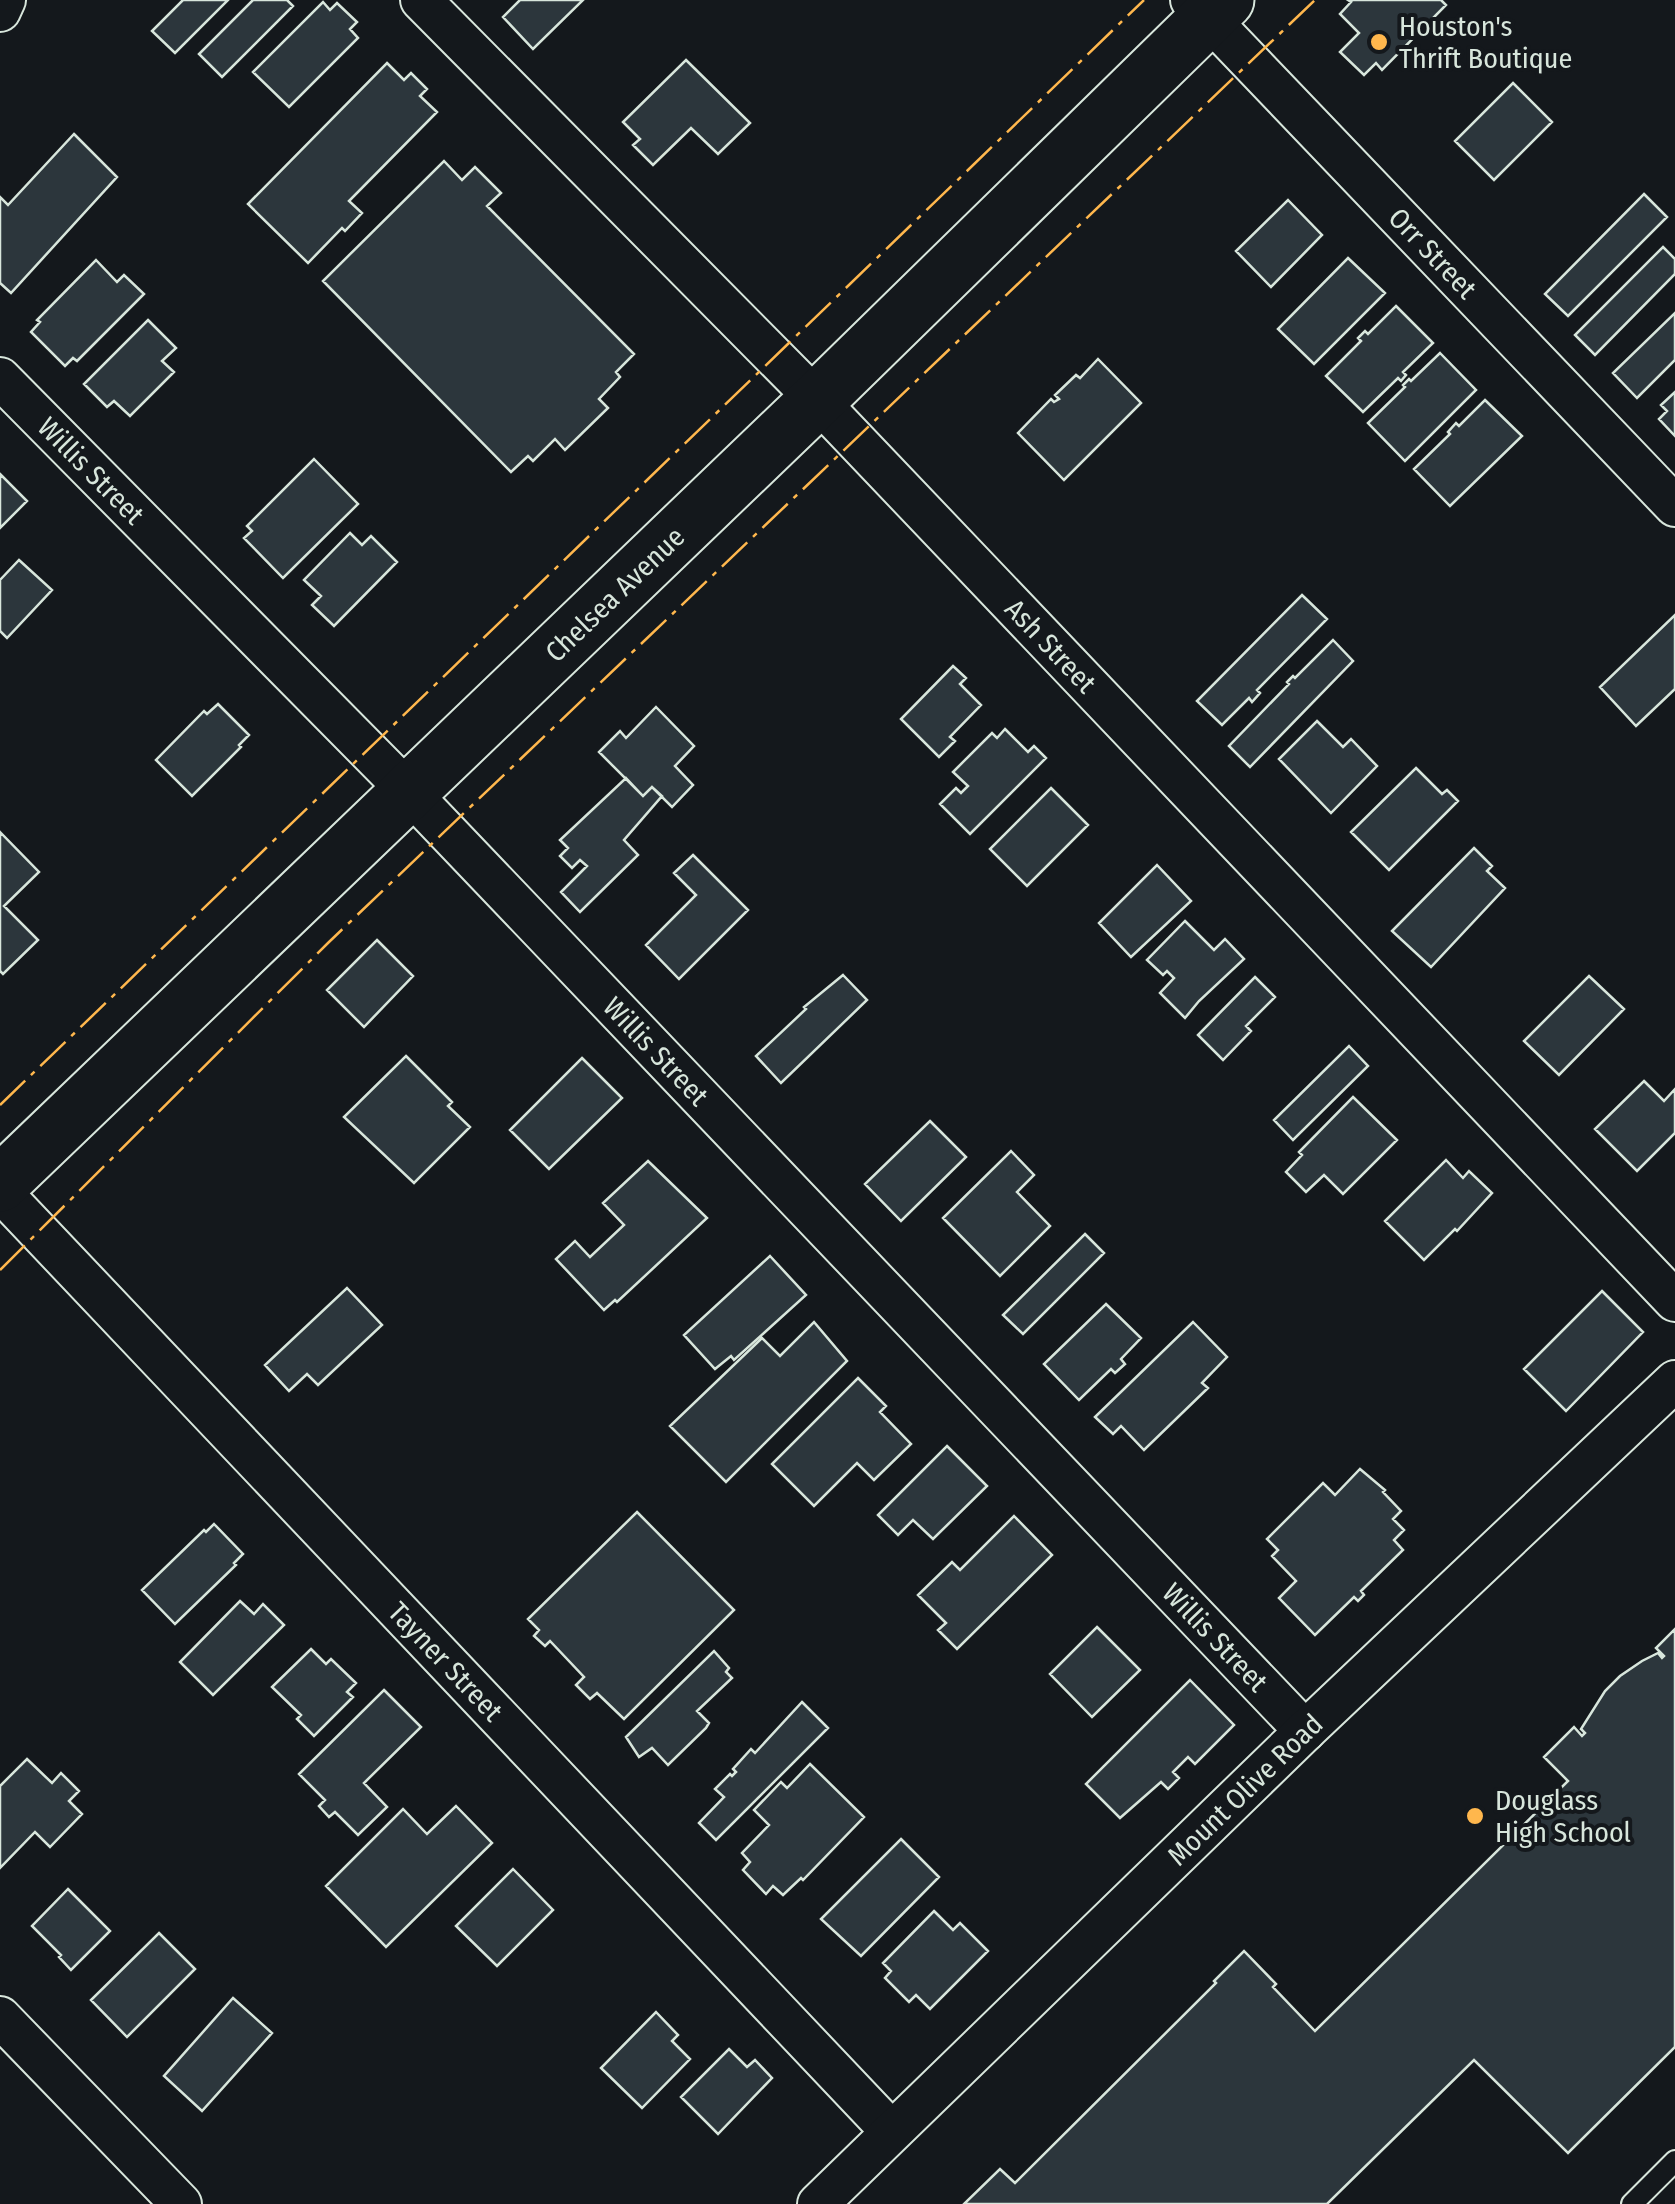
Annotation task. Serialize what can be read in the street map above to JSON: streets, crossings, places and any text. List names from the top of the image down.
{
  "streets": {
    "main road": ["Chelsea Avenue"],
    "street": [
      "Orr Street",
      "Willis Street",
      "Ash Street",
      "Tayner Street",
      "Mount Olive Road"
    ]
  },
  "crossings": [
    ["Orr Street", "Chelsea Avenue"],
    ["Willis Street", "Chelsea Avenue"],
    ["Willis Street", "Mount Olive Road"],
    ["Chelsea Avenue", "Ash Street"],
    ["Chelsea Avenue", "Tayner Street"],
    ["Tayner Street", "Mount Olive Road"]
  ],
  "places": ["Houston's Thrift Boutique", "Douglass High School"]
}
